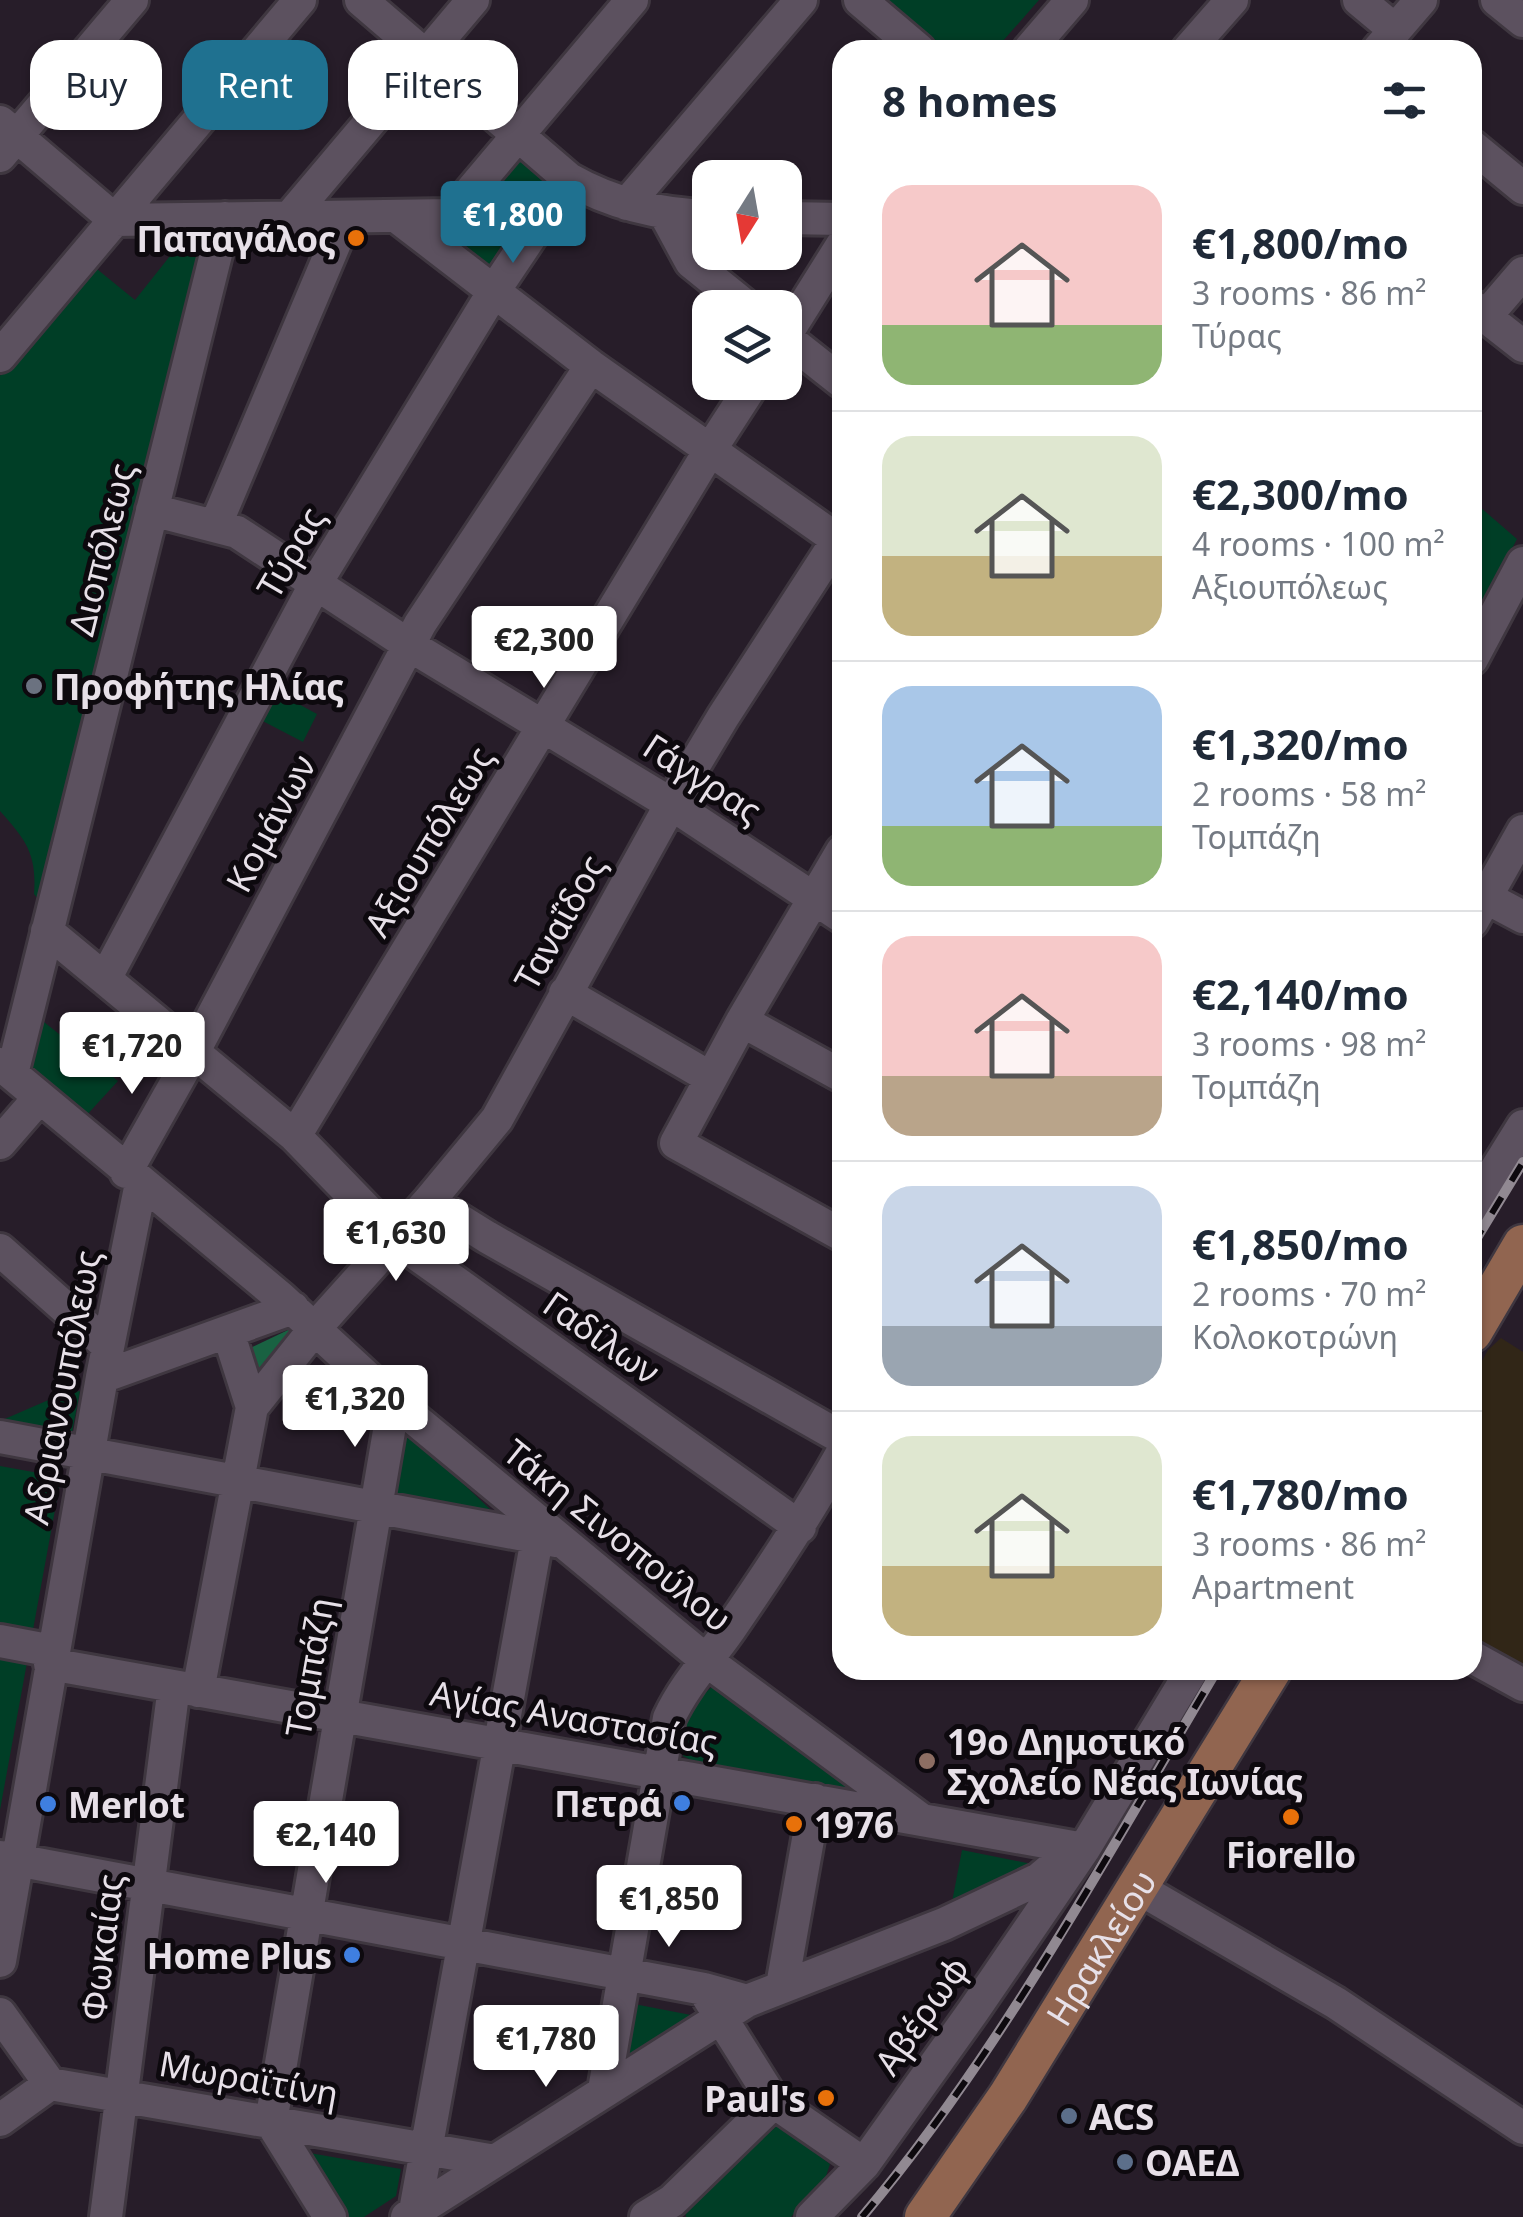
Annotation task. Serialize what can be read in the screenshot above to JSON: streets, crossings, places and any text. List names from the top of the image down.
{
  "streets": {
    "main road": ["Ηρακλείου"],
    "street": [
      "Διοπόλεως",
      "Τύρας",
      "Γάγγρας",
      "Κομάνων",
      "Αξιουπόλεως",
      "Ταναΐδος",
      "Γαδίλων",
      "Αδριανουπόλεως",
      "Τάκη Σινοπούλου",
      "Τομπάζη",
      "Αγίας Αναστασίας",
      "Φωκαίας",
      "Αβέρωφ",
      "Μωραϊτίνη"
    ]
  },
  "crossings": [
    ["Διοπόλεως", "Γάγγρας"],
    ["Διοπόλεως", "Γαδίλων"],
    ["Διοπόλεως", "Τάκη Σινοπούλου"],
    ["Τύρας", "Γάγγρας"],
    ["Τύρας", "Γαδίλων"],
    ["Γάγγρας", "Κομάνων"],
    ["Γάγγρας", "Αξιουπόλεως"],
    ["Γάγγρας", "Ταναΐδος"],
    ["Κομάνων", "Γαδίλων"],
    ["Κομάνων", "Αδριανουπόλεως"],
    ["Κομάνων", "Τάκη Σινοπούλου"],
    ["Αξιουπόλεως", "Γαδίλων"],
    ["Ταναΐδος", "Γαδίλων"],
    ["Ταναΐδος", "Τάκη Σινοπούλου"],
    ["Ταναΐδος", "Φωκαίας"],
    ["Αδριανουπόλεως", "Τάκη Σινοπούλου"],
    ["Αδριανουπόλεως", "Αγίας Αναστασίας"],
    ["Τάκη Σινοπούλου", "Τομπάζη"],
    ["Τάκη Σινοπούλου", "Αγίας Αναστασίας"],
    ["Τάκη Σινοπούλου", "Φωκαίας"],
    ["Τομπάζη", "Αγίας Αναστασίας"],
    ["Τομπάζη", "Μωραϊτίνη"],
    ["Αγίας Αναστασίας", "Ηρακλείου"],
    ["Αγίας Αναστασίας", "Φωκαίας"],
    ["Αγίας Αναστασίας", "Αβέρωφ"],
    ["Ηρακλείου", "Αβέρωφ"],
    ["Φωκαίας", "Μωραϊτίνη"]
  ],
  "places": [
    "Παπαγάλος",
    "Προφήτης Ηλίας",
    "19ο Δημοτικό Σχολείο Νέας Ιωνίας",
    "Πετρά",
    "Merlot",
    "Fiorello",
    "1976",
    "Home Plus",
    "Paul's",
    "ACS",
    "ΟΑΕΔ"
  ],
  "north": "bottom",
  "page": {
    "chip": ["Buy", "Rent", "Filters"],
    "heading": "8 homes",
    "list": [
      {
        "name": "€1,800/mo",
        "note": "3 rooms · 86 m² · Τύρας"
      },
      {
        "name": "€2,300/mo",
        "note": "4 rooms · 100 m² · Αξιουπόλεως"
      },
      {
        "name": "€1,320/mo",
        "note": "2 rooms · 58 m² · Τομπάζη"
      },
      {
        "name": "€2,140/mo",
        "note": "3 rooms · 98 m² · Τομπάζη"
      },
      {
        "name": "€1,850/mo",
        "note": "2 rooms · 70 m² · Κολοκοτρώνη"
      },
      {
        "name": "€1,780/mo",
        "note": "3 rooms · 86 m² · Apartment"
      }
    ],
    "price": [
      "€1,800",
      "€2,300",
      "€1,720",
      "€1,630",
      "€1,320",
      "€2,140",
      "€1,850",
      "€1,780"
    ]
  }
}
